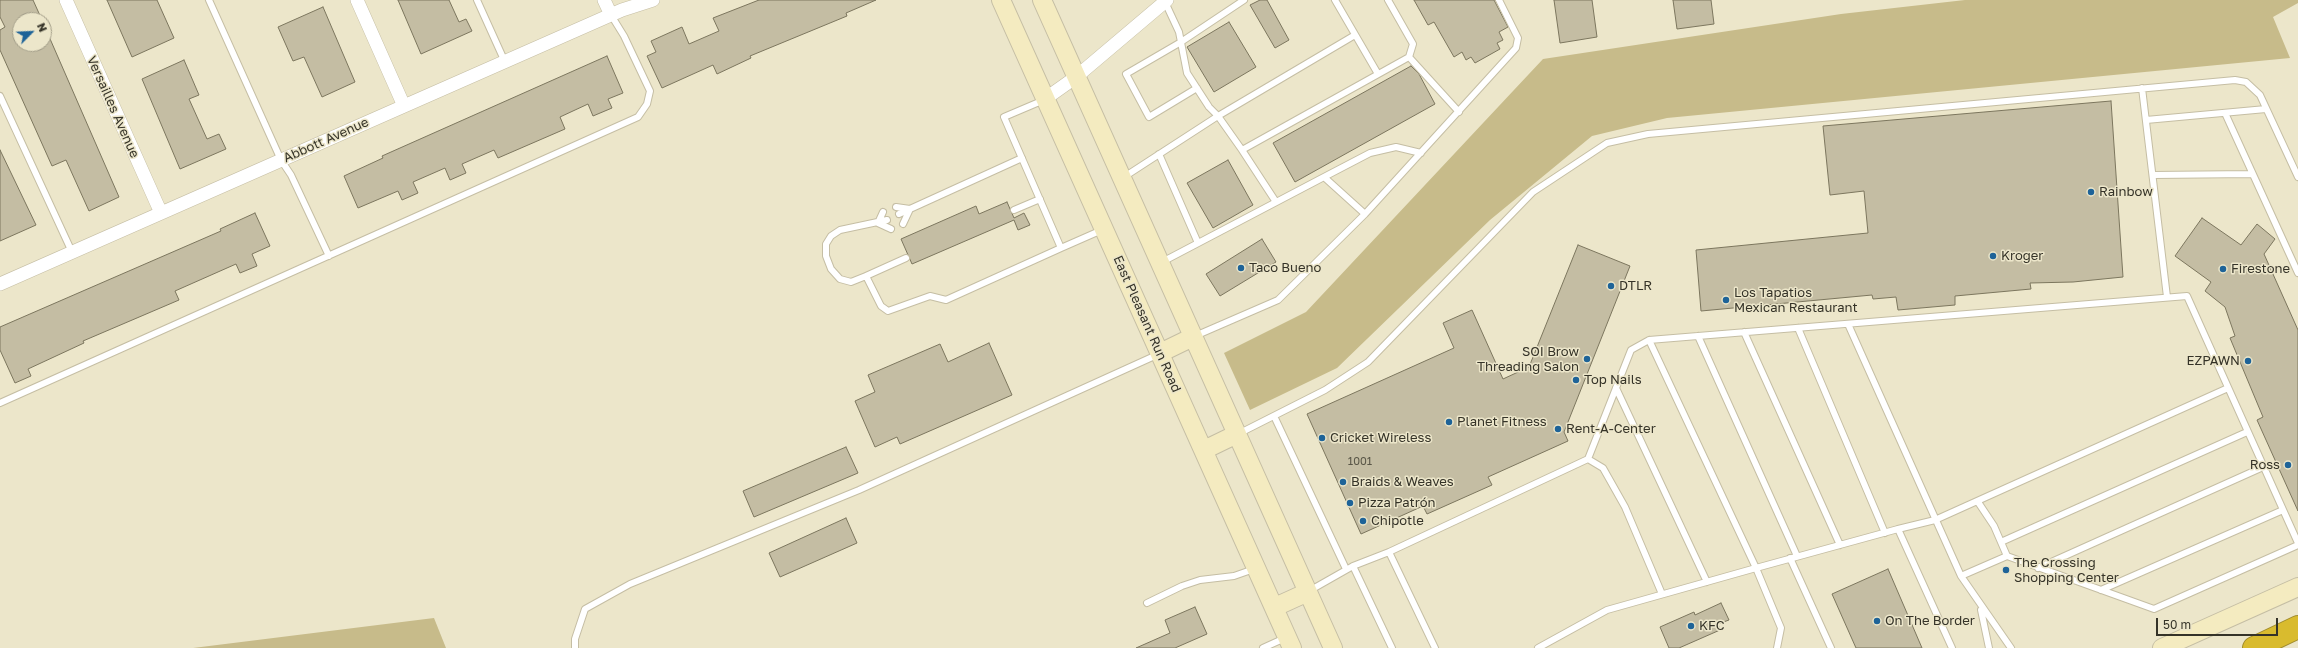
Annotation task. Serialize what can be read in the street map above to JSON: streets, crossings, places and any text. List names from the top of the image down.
{
  "streets": {
    "main road": ["East Pleasant Run Road"],
    "street": ["Versailles Avenue", "Abbott Avenue"]
  },
  "crossings": [
    ["Versailles Avenue", "Abbott Avenue"]
  ],
  "places": [
    "Rainbow",
    "Kroger",
    "Taco Bueno",
    "Firestone",
    "DTLR",
    "Los Tapatios Mexican Restaurant",
    "SOI Brow Threading Salon",
    "EZPAWN",
    "Top Nails",
    "Planet Fitness",
    "Rent-A-Center",
    "Cricket Wireless",
    "Ross",
    "Braids & Weaves",
    "Pizza Patrón",
    "Chipotle",
    "The Crossing Shopping Center",
    "On The Border",
    "KFC"
  ],
  "house_numbers": ["1001"],
  "scale_bar": "50 m",
  "north": "top right"
}
